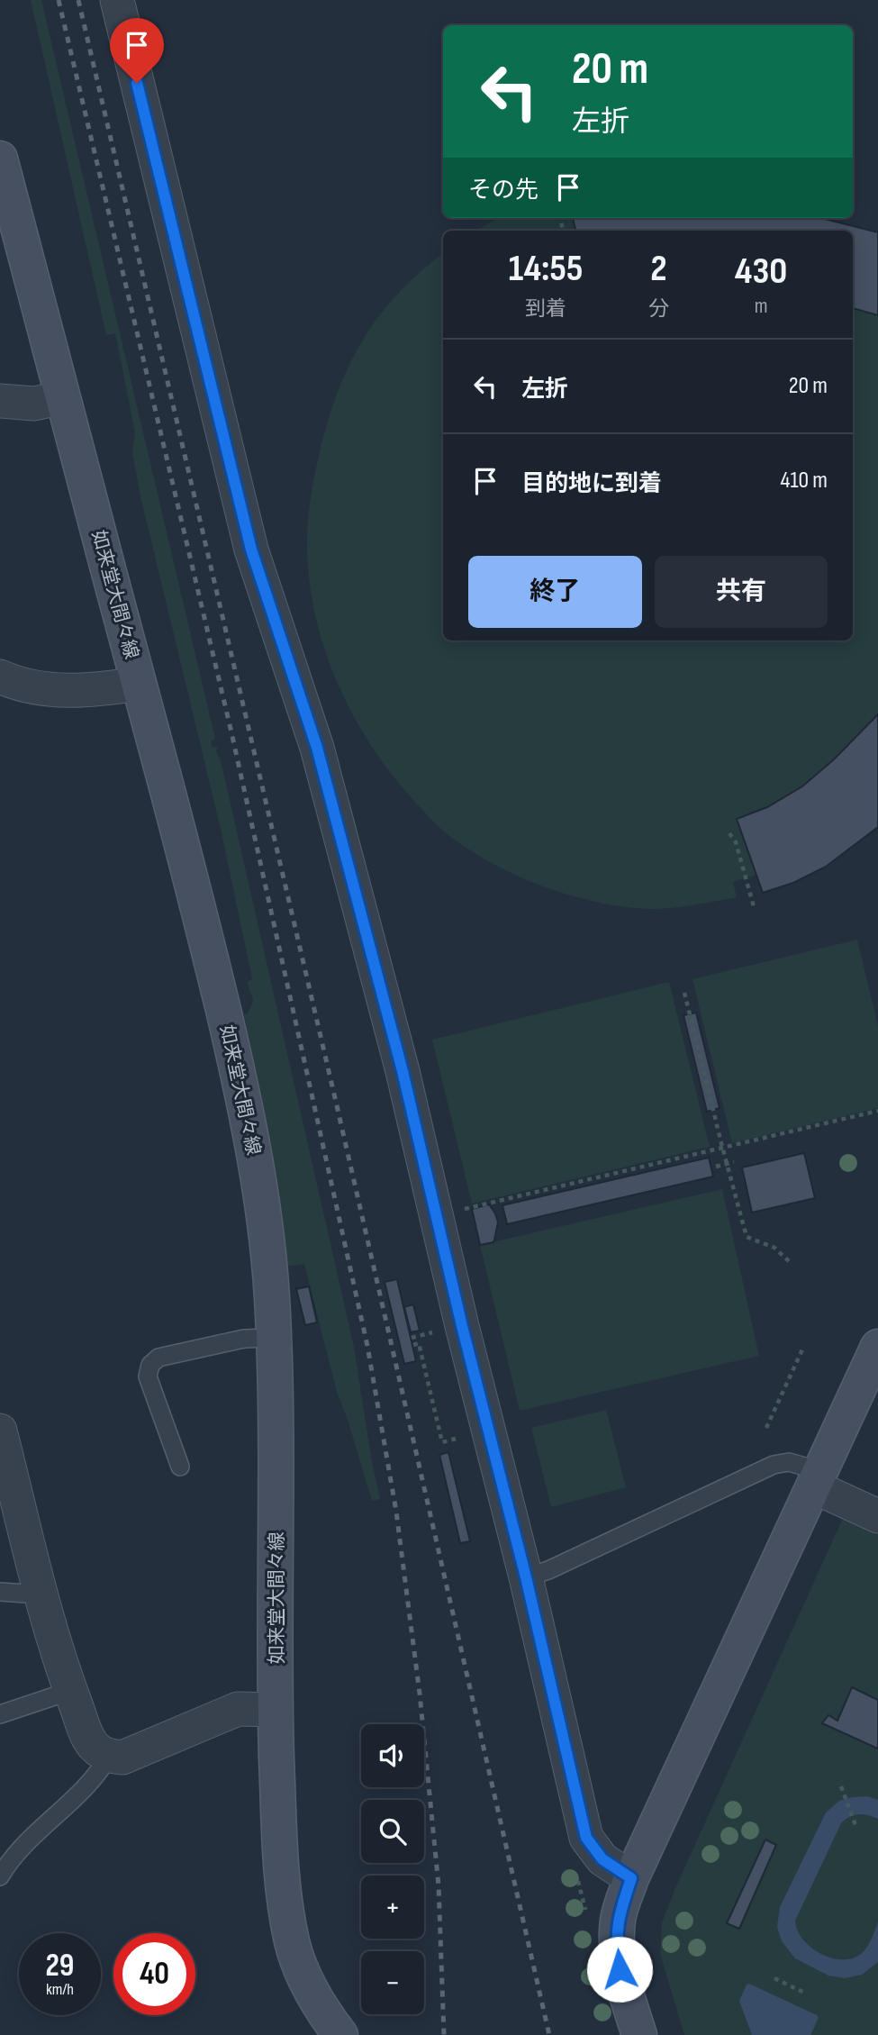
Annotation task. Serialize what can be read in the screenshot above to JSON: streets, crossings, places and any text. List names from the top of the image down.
{
  "streets": {
    "main road": ["如来堂大間々線"]
  },
  "page": {
    "turn": ["20 m", "左折"],
    "then": "その先",
    "eta": [
      "14:55",
      "到着",
      "2",
      "分",
      "430",
      "m"
    ],
    "list": [
      {
        "name": "左折",
        "value": "20 m"
      },
      {
        "name": "目的地に到着",
        "value": "410 m"
      }
    ],
    "buttons": ["終了", "共有"],
    "map_buttons": ["+", "−"],
    "speed": "29 km/h",
    "limit": "40"
  }
}
